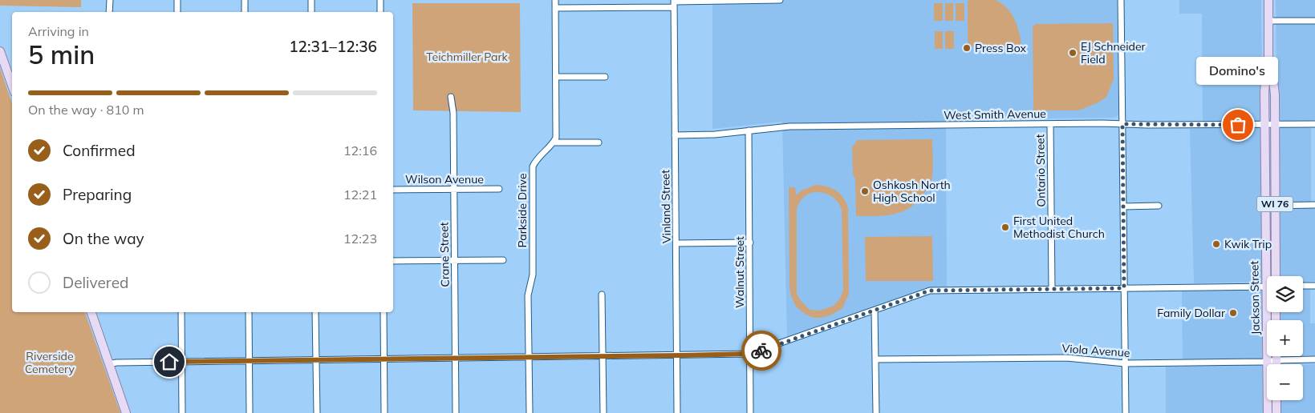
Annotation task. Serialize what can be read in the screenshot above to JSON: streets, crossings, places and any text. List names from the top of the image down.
{
  "streets": {
    "main road": ["WI 76", "Jackson Street"],
    "street": [
      "West Smith Avenue",
      "Ontario Street",
      "Wilson Avenue",
      "Vinland Street",
      "Parkside Drive",
      "Crane Street",
      "Walnut Street",
      "Viola Avenue"
    ]
  },
  "crossings": [
    ["West Smith Avenue", "Ontario Street"],
    ["West Smith Avenue", "Vinland Street"],
    ["West Smith Avenue", "Walnut Street"],
    ["West Smith Avenue", "Jackson Street"],
    ["Wilson Avenue", "Crane Street"],
    ["Jackson Street", "Viola Avenue"]
  ],
  "parks": ["Teichmiller Park", "Riverside Cemetery"],
  "places": [
    "Press Box",
    "EJ Schneider Field",
    "Domino's",
    "Oshkosh North High School",
    "First United Methodist Church",
    "Kwik Trip",
    "Family Dollar"
  ],
  "page": {
    "heading": ["5 min", "Arriving in", "12:31–12:36"],
    "bubble": "Domino's",
    "bar": "On the way · 810 m",
    "list": [
      ["Confirmed", "12:16"],
      ["Preparing", "12:21"],
      ["On the way", "12:23"],
      "Delivered"
    ],
    "map_buttons": ["+", "−"]
  }
}
